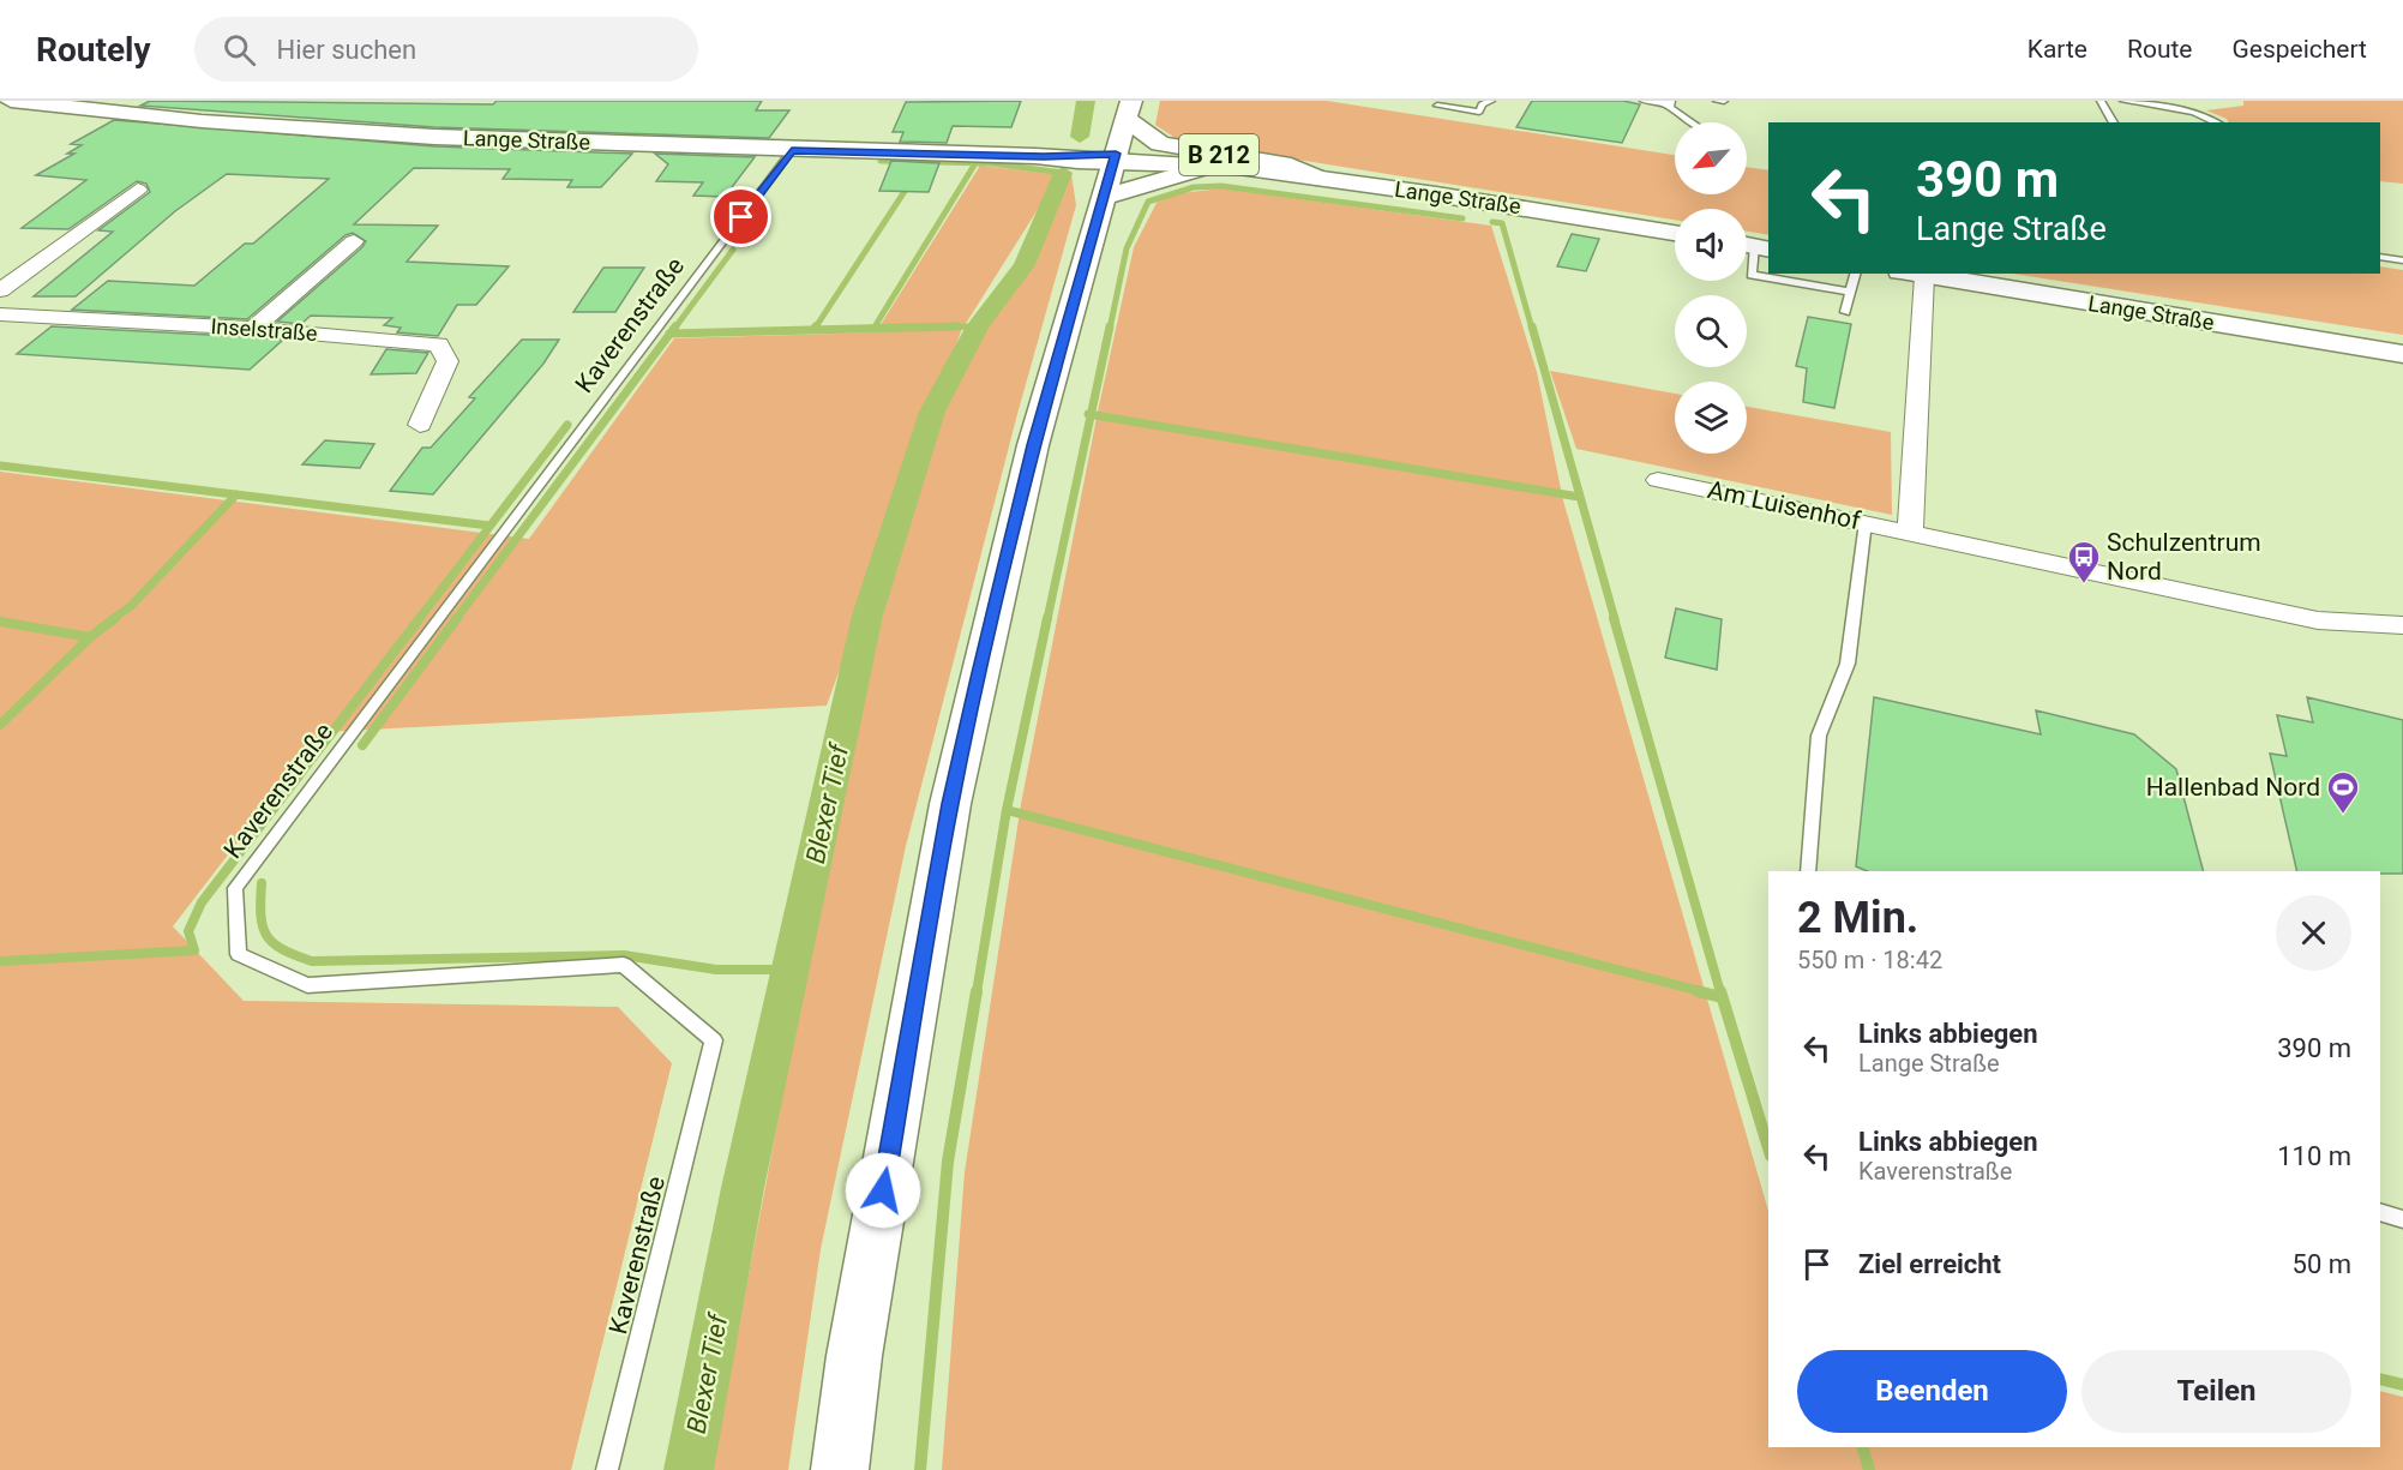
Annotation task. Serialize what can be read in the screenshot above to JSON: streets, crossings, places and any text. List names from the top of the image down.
{
  "streets": {
    "street": [
      "Lange Straße",
      "B 212",
      "Inselstraße",
      "Am Luisenhof"
    ],
    "lane": ["Kaverenstraße"]
  },
  "crossings": [
    ["Lange Straße", "B 212"],
    ["Lange Straße", "Kaverenstraße"]
  ],
  "water": ["Blexer Tief"],
  "places": {
    "bus stop": ["Schulzentrum Nord"],
    "sports": ["Hallenbad Nord"]
  },
  "north": "bottom left",
  "page": {
    "header": "Routely",
    "search": "Hier suchen",
    "nav": ["Karte", "Route", "Gespeichert"],
    "turn": ["390 m", "Lange Straße"],
    "heading": ["2 Min.", "550 m · 18:42"],
    "list": [
      {
        "name": "Links abbiegen",
        "note": "Lange Straße",
        "value": "390 m"
      },
      {
        "name": "Links abbiegen",
        "note": "Kaverenstraße",
        "value": "110 m"
      },
      {
        "name": "Ziel erreicht",
        "value": "50 m"
      }
    ],
    "buttons": ["Beenden", "Teilen"]
  }
}
